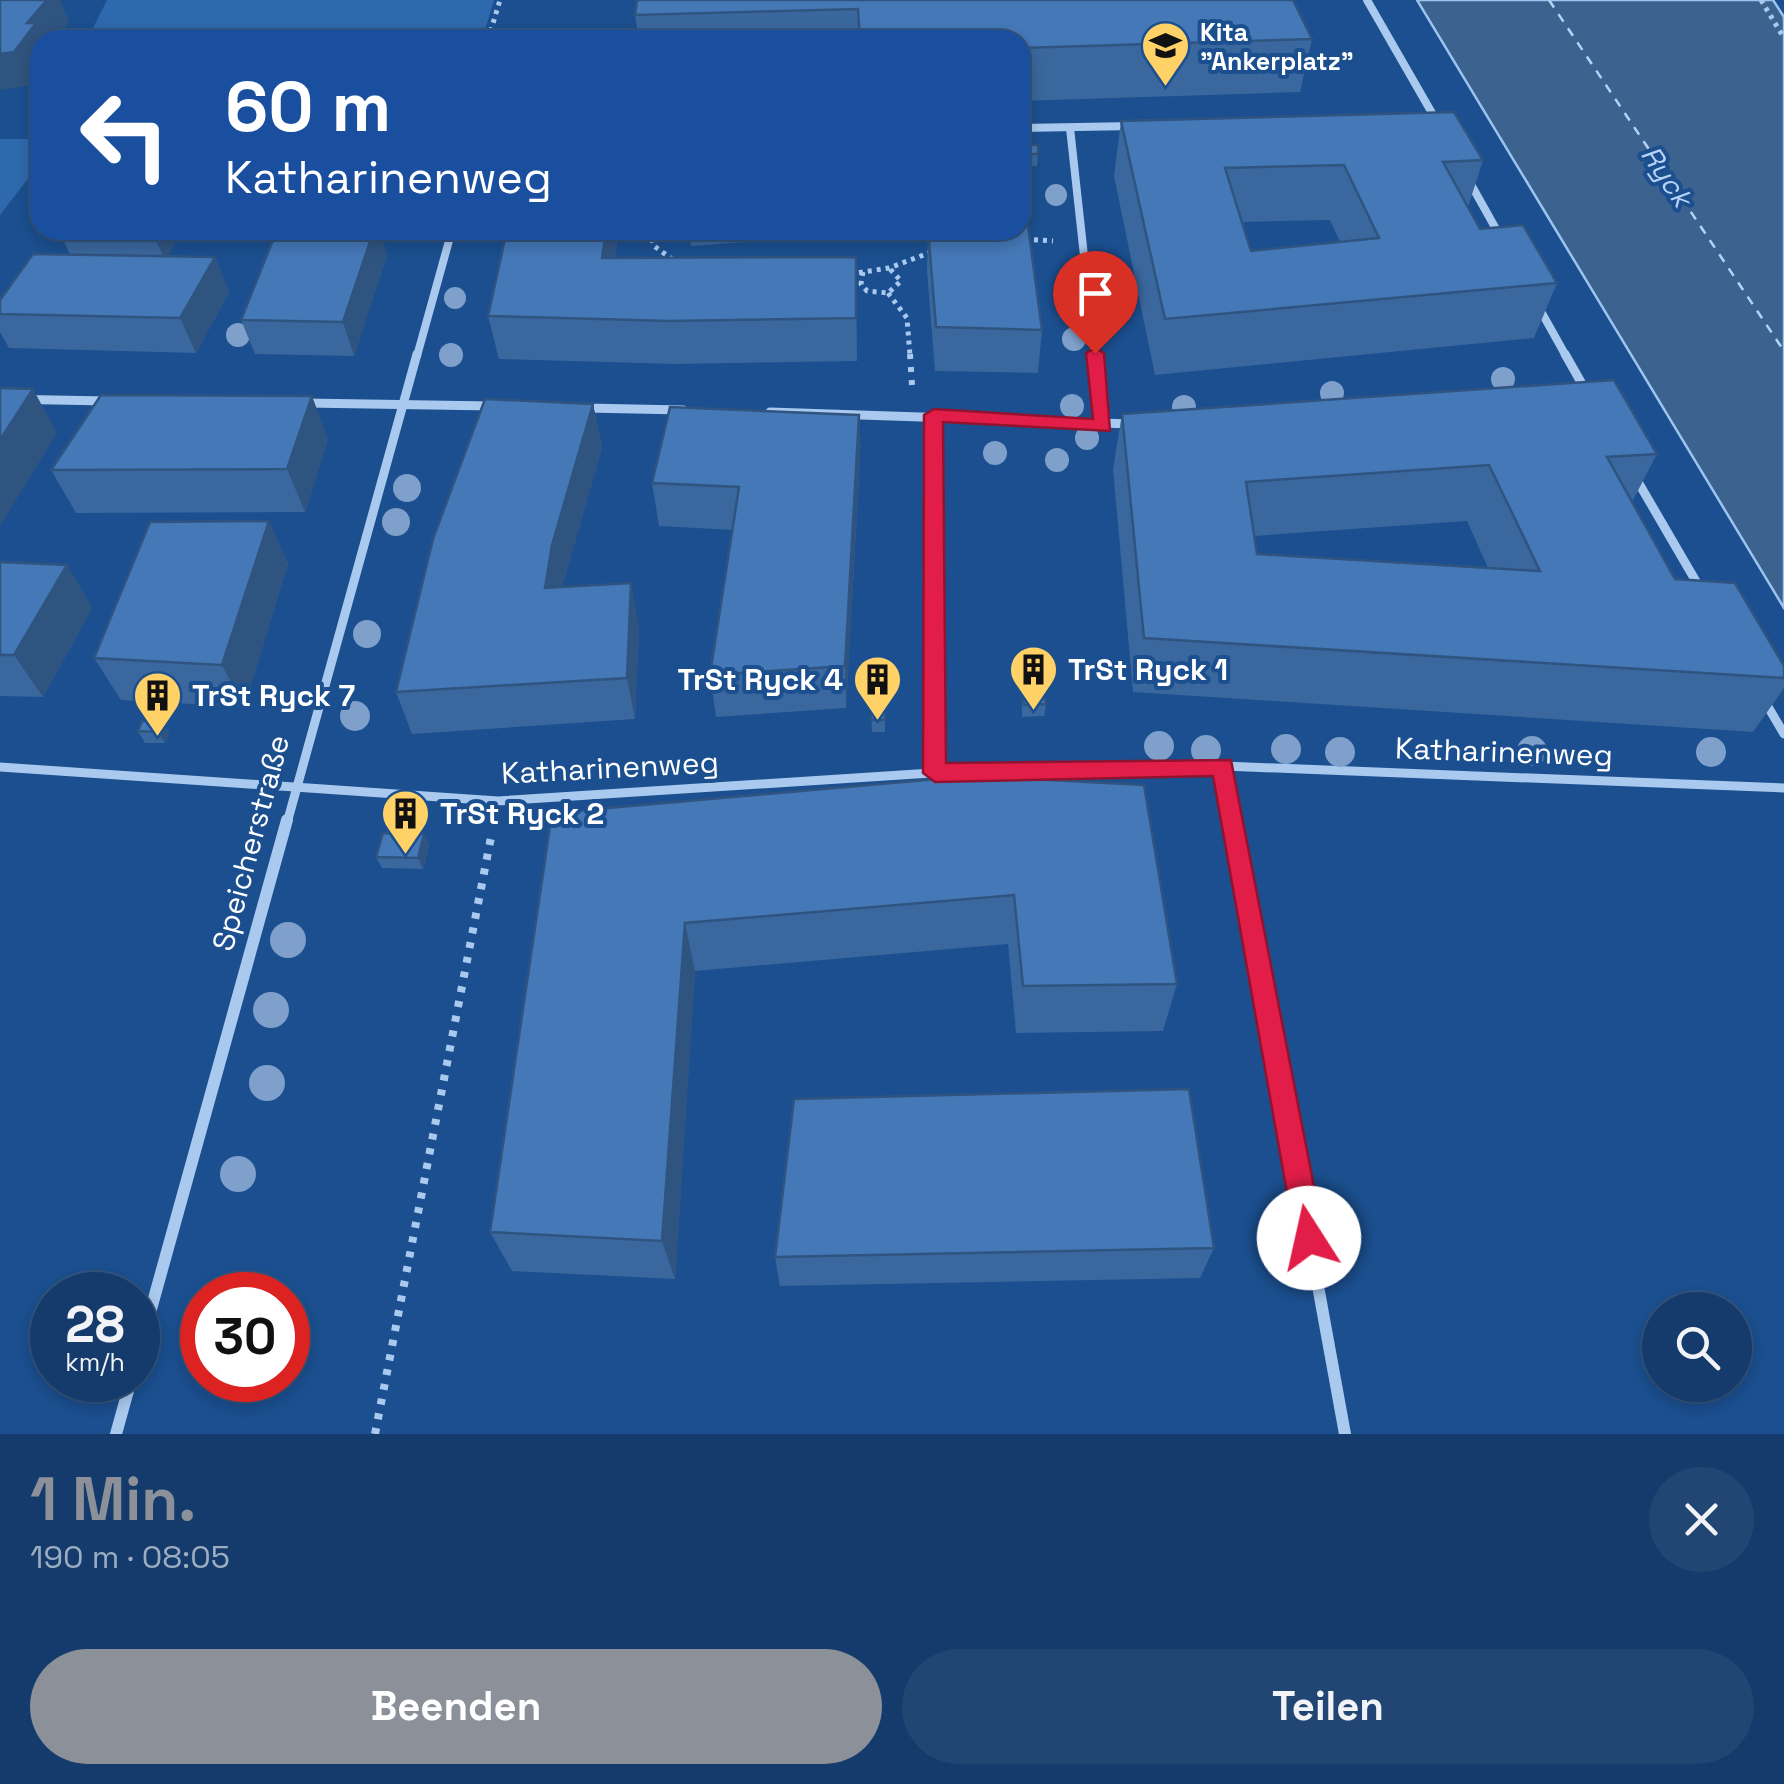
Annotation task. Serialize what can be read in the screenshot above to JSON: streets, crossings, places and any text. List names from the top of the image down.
{
  "streets": {
    "street": ["Katharinenweg", "Speicherstraße"]
  },
  "crossings": [
    ["Katharinenweg", "Speicherstraße"]
  ],
  "water": ["Ryck"],
  "places": {
    "school or university": ["Kita \"Ankerplatz\""],
    "building": [
      "TrSt Ryck 1",
      "TrSt Ryck 4",
      "TrSt Ryck 7",
      "TrSt Ryck 2"
    ]
  },
  "page": {
    "turn": ["60 m", "Katharinenweg"],
    "speed": "28 km/h",
    "limit": "30",
    "heading": ["1 Min.", "190 m · 08:05"],
    "buttons": ["Beenden", "Teilen"]
  }
}
